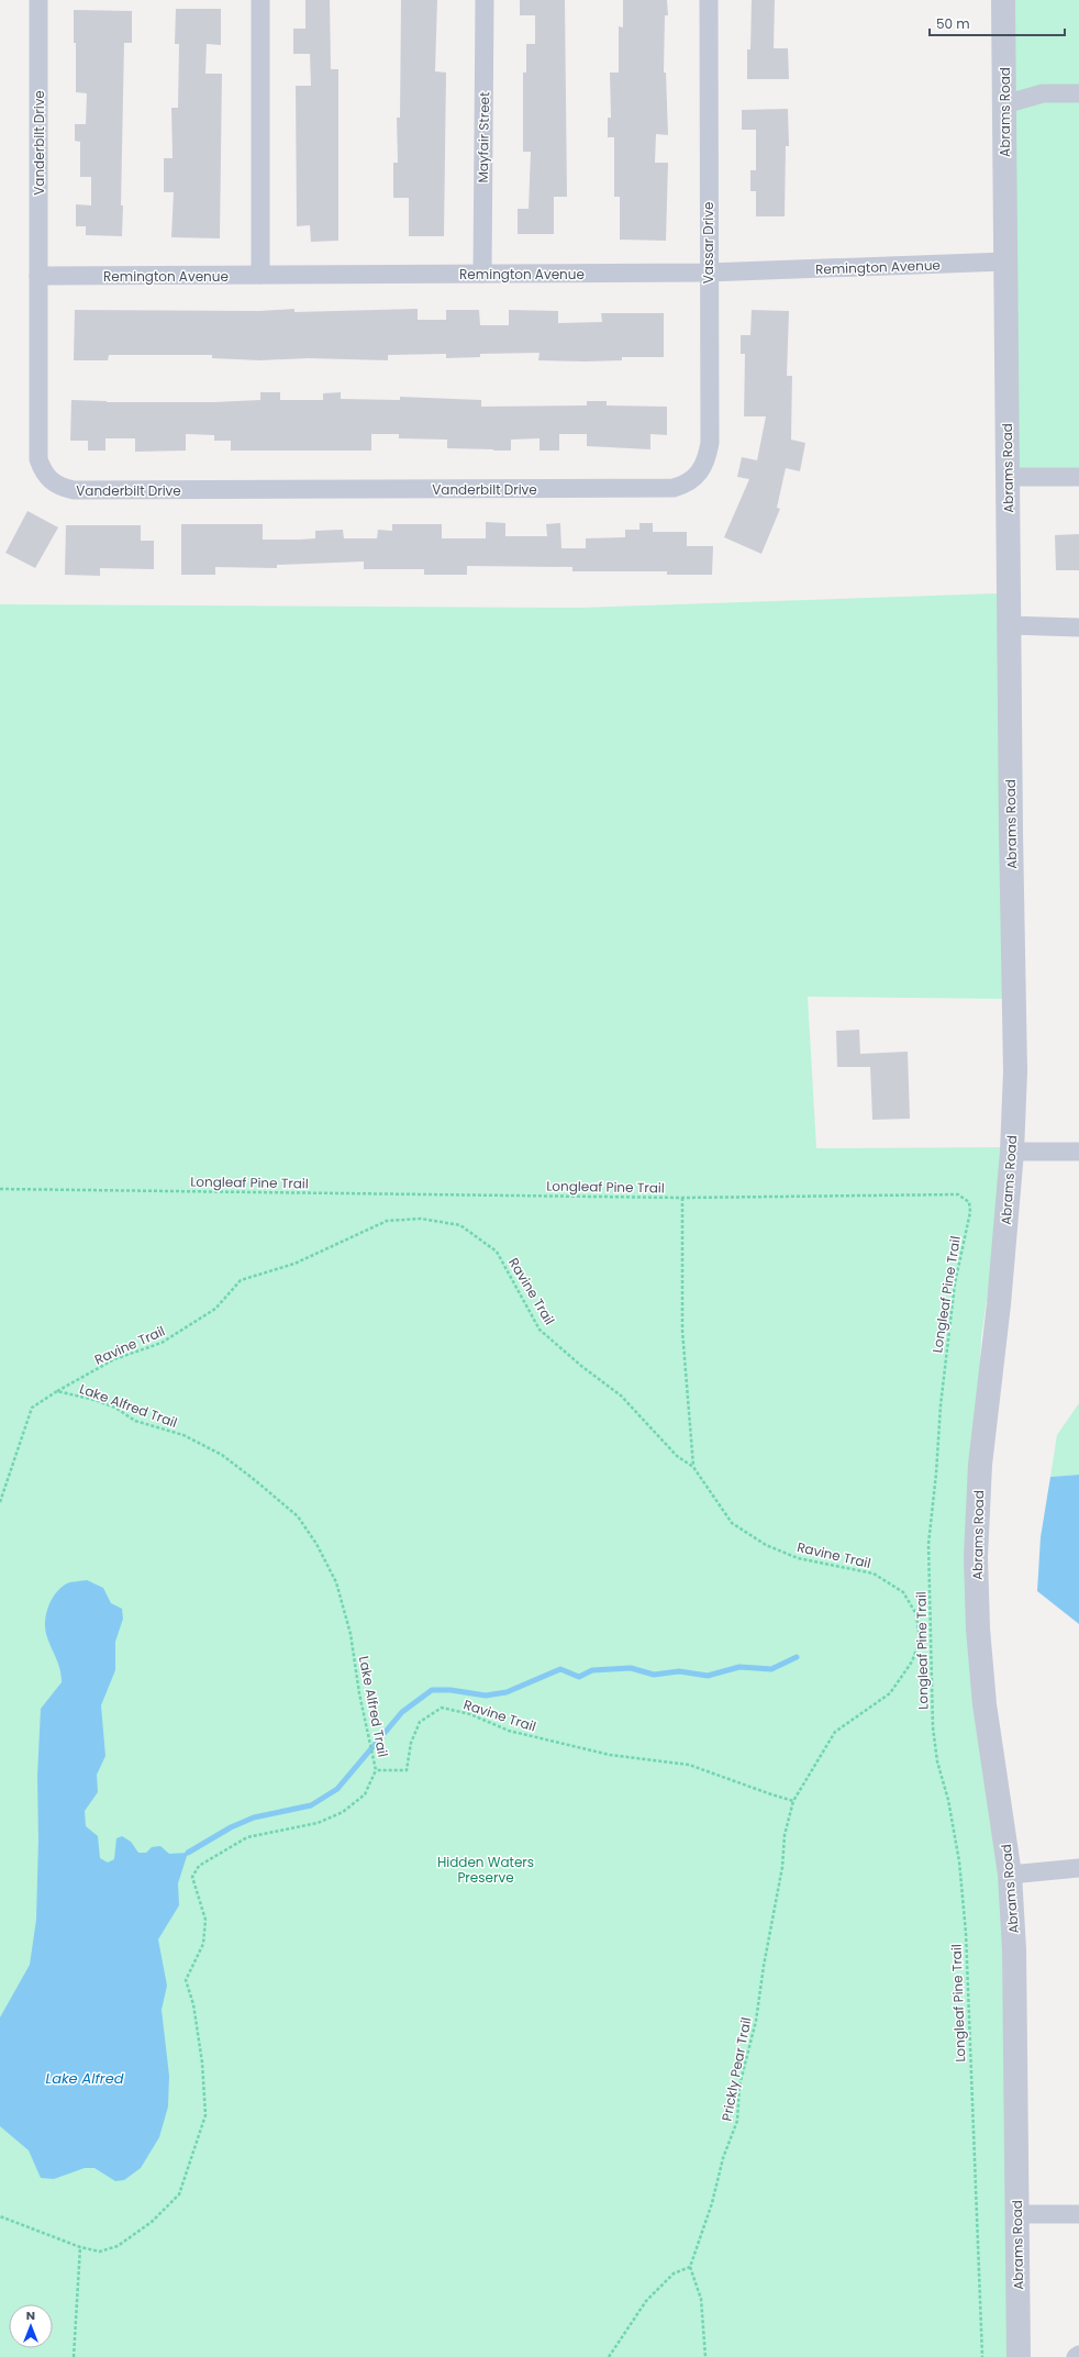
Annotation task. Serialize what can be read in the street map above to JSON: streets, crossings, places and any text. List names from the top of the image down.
{
  "streets": {
    "street": [
      "Abrams Road",
      "Mayfair Street",
      "Vanderbilt Drive",
      "Vassar Drive",
      "Remington Avenue"
    ],
    "path": [
      "Longleaf Pine Trail",
      "Ravine Trail",
      "Lake Alfred Trail",
      "Prickly Pear Trail"
    ]
  },
  "crossings": [
    ["Abrams Road", "Remington Avenue"],
    ["Mayfair Street", "Remington Avenue"],
    ["Vanderbilt Drive", "Vassar Drive"],
    ["Vanderbilt Drive", "Remington Avenue"],
    ["Vassar Drive", "Remington Avenue"],
    ["Ravine Trail", "Lake Alfred Trail"],
    ["Ravine Trail", "Prickly Pear Trail"]
  ],
  "water": ["Lake Alfred"],
  "parks": ["Hidden Waters Preserve"],
  "scale_bar": "50 m",
  "north": "top"
}
